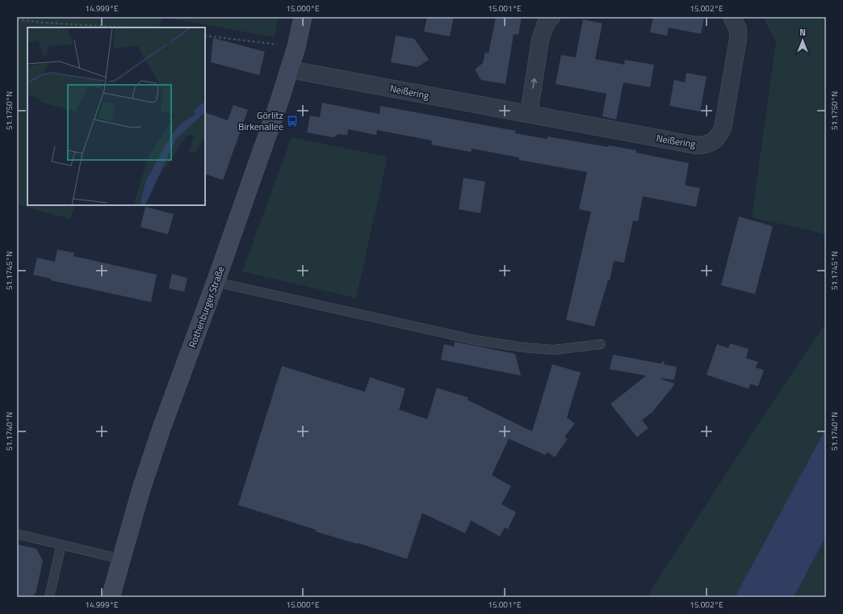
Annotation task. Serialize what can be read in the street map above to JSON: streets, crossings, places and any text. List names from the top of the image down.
{
  "streets": {
    "street": ["Neißering", "Rothenburger Straße"]
  },
  "crossings": [
    ["Neißering", "Rothenburger Straße"]
  ],
  "places": {
    "bus stop": ["Görlitz Birkenallee"]
  },
  "north": "top",
  "coordinates": [
    "14.999°E",
    "15.000°E",
    "15.001°E",
    "15.002°E",
    "51.1750°N",
    "51.1745°N",
    "51.1740°N"
  ]
}
